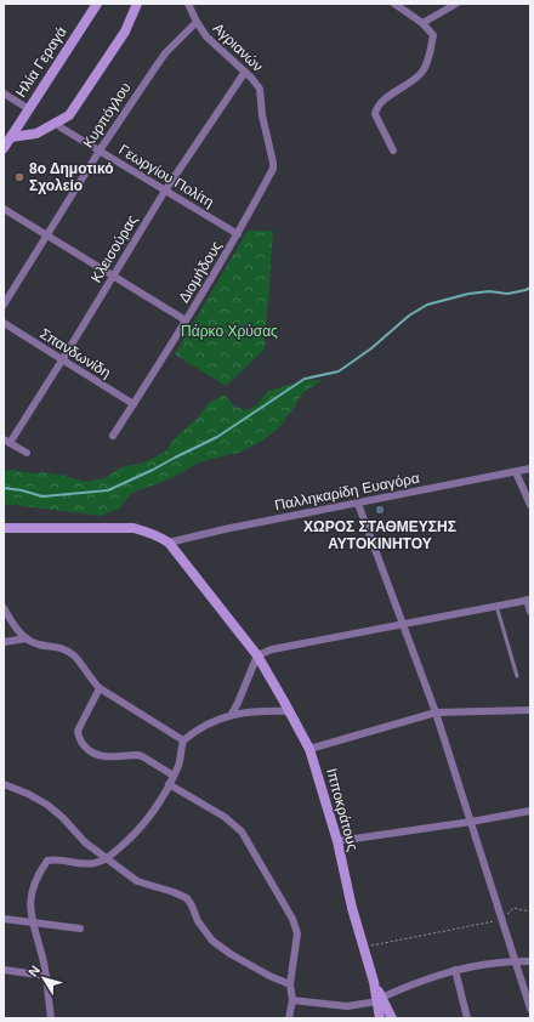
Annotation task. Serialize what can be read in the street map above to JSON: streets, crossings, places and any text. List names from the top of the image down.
{
  "streets": {
    "street": [
      "Αγριανών",
      "Ηλία Γεραγά",
      "Κυρπόγλου",
      "Γεωργίου Πολίτη",
      "Κλεισούρας",
      "Διομήδους",
      "Σπανδωνίδη",
      "Παλληκαρίδη Ευαγόρα",
      "Ιπποκράτους"
    ]
  },
  "crossings": [
    ["Αγριανών", "Κυρπόγλου"],
    ["Αγριανών", "Κλεισούρας"],
    ["Αγριανών", "Διομήδους"],
    ["Κυρπόγλου", "Γεωργίου Πολίτη"],
    ["Γεωργίου Πολίτη", "Κλεισούρας"],
    ["Γεωργίου Πολίτη", "Διομήδους"],
    ["Κλεισούρας", "Σπανδωνίδη"],
    ["Διομήδους", "Σπανδωνίδη"],
    ["Παλληκαρίδη Ευαγόρα", "Ιπποκράτους"]
  ],
  "parks": ["Πάρκο Χρύσας"],
  "places": ["8ο Δημοτικό Σχολείο", "ΧΩΡΟΣ ΣΤΑΘΜΕΥΣΗΣ ΑΥΤΟΚΙΝΗΤΟΥ"],
  "north": "top left"
}
